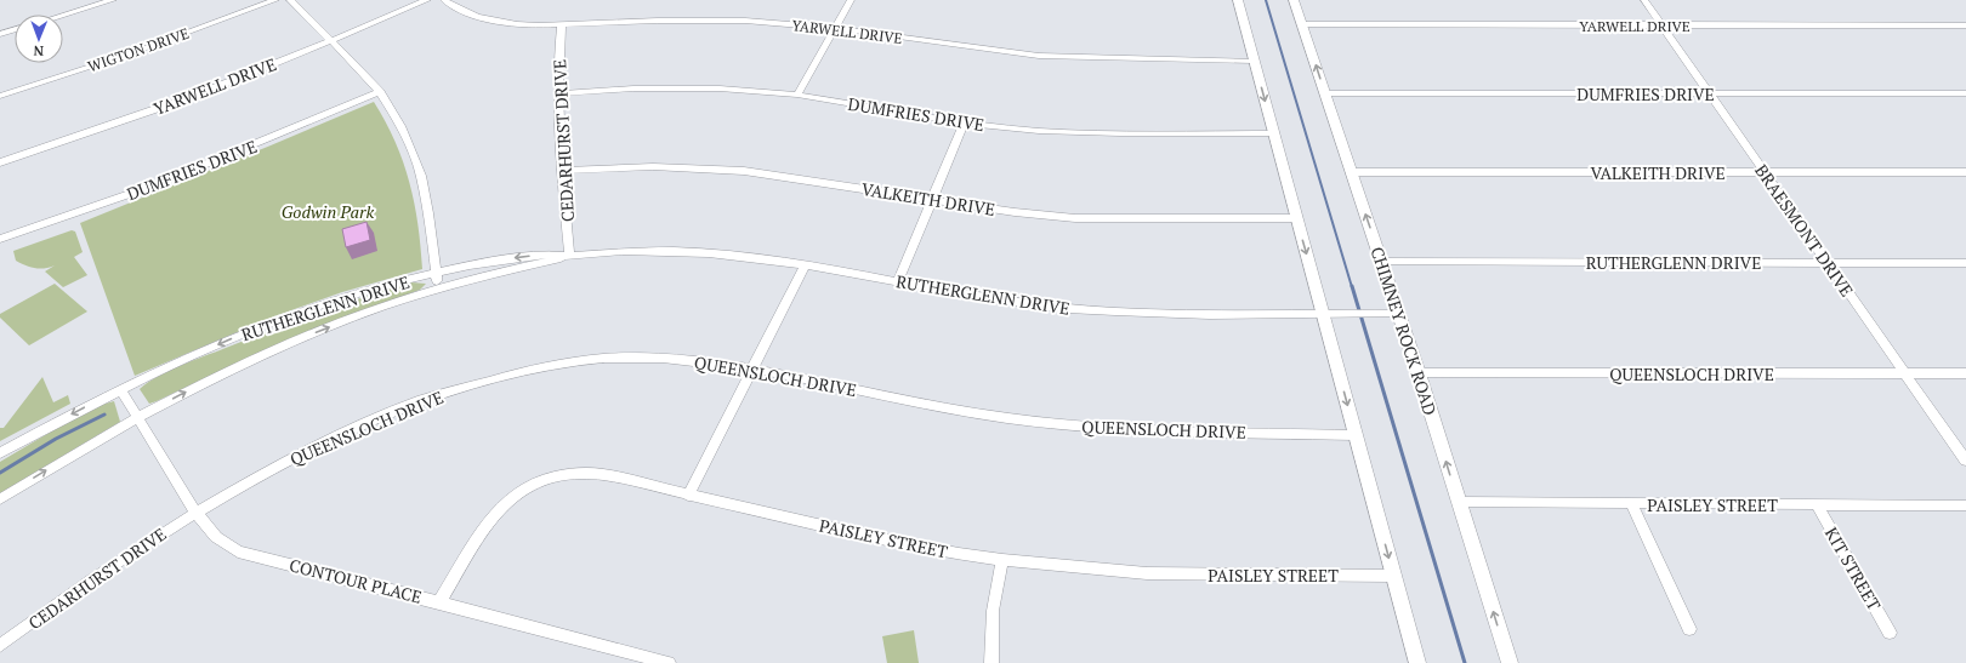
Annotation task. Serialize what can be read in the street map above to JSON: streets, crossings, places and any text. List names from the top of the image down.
{
  "streets": {
    "main road": ["CHIMNEY ROCK ROAD"],
    "street": [
      "YARWELL DRIVE",
      "WIGTON DRIVE",
      "DUMFRIES DRIVE",
      "CEDARHURST DRIVE",
      "VALKEITH DRIVE",
      "BRAESMONT DRIVE",
      "RUTHERGLENN DRIVE",
      "QUEENSLOCH DRIVE",
      "PAISLEY STREET",
      "KIT STREET",
      "CONTOUR PLACE"
    ]
  },
  "crossings": [
    ["YARWELL DRIVE", "CEDARHURST DRIVE"],
    ["YARWELL DRIVE", "BRAESMONT DRIVE"],
    ["YARWELL DRIVE", "CHIMNEY ROCK ROAD"],
    ["DUMFRIES DRIVE", "CEDARHURST DRIVE"],
    ["DUMFRIES DRIVE", "BRAESMONT DRIVE"],
    ["DUMFRIES DRIVE", "CHIMNEY ROCK ROAD"],
    ["CEDARHURST DRIVE", "VALKEITH DRIVE"],
    ["CEDARHURST DRIVE", "RUTHERGLENN DRIVE"],
    ["CEDARHURST DRIVE", "QUEENSLOCH DRIVE"],
    ["CEDARHURST DRIVE", "CONTOUR PLACE"],
    ["VALKEITH DRIVE", "BRAESMONT DRIVE"],
    ["VALKEITH DRIVE", "CHIMNEY ROCK ROAD"],
    ["BRAESMONT DRIVE", "RUTHERGLENN DRIVE"],
    ["BRAESMONT DRIVE", "QUEENSLOCH DRIVE"],
    ["RUTHERGLENN DRIVE", "CHIMNEY ROCK ROAD"],
    ["RUTHERGLENN DRIVE", "CONTOUR PLACE"],
    ["CHIMNEY ROCK ROAD", "QUEENSLOCH DRIVE"],
    ["CHIMNEY ROCK ROAD", "PAISLEY STREET"],
    ["QUEENSLOCH DRIVE", "CONTOUR PLACE"],
    ["PAISLEY STREET", "KIT STREET"],
    ["PAISLEY STREET", "CONTOUR PLACE"]
  ],
  "parks": ["Godwin Park"],
  "north": "bottom"
}
